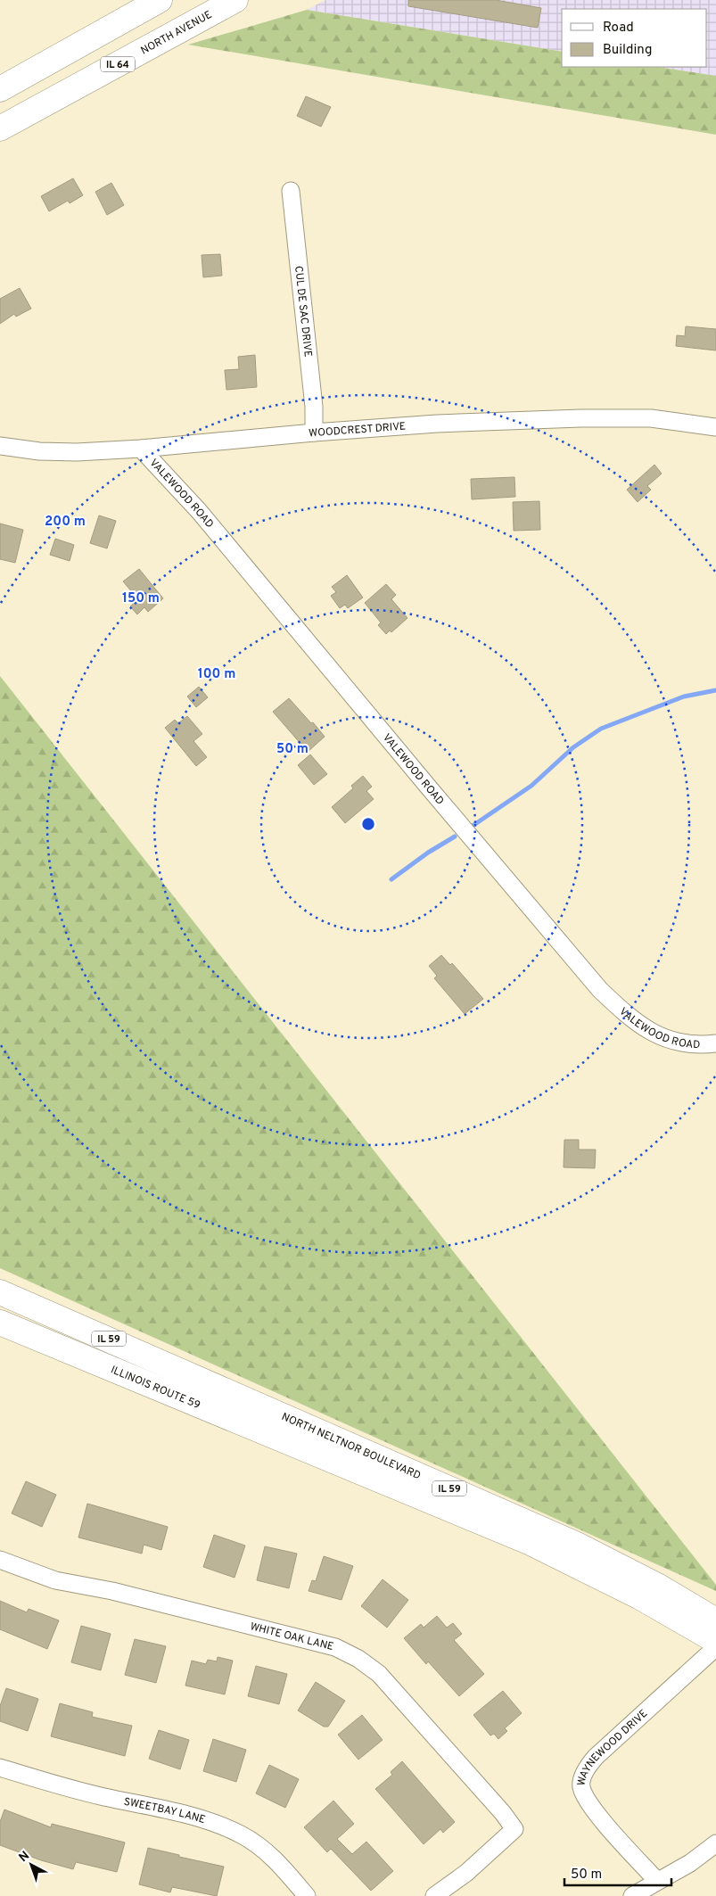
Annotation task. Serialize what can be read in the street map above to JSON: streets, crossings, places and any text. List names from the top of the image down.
{
  "streets": {
    "main road": [
      "NORTH AVENUE",
      "IL 64",
      "IL 59",
      "ILLINOIS ROUTE 59",
      "NORTH NELTNOR BOULEVARD"
    ],
    "street": [
      "CUL DE SAC DRIVE",
      "WOODCREST DRIVE",
      "VALEWOOD ROAD",
      "WHITE OAK LANE",
      "WAYNEWOOD DRIVE",
      "SWEETBAY LANE"
    ]
  },
  "crossings": [
    ["CUL DE SAC DRIVE", "WOODCREST DRIVE"],
    ["WOODCREST DRIVE", "VALEWOOD ROAD"],
    ["ILLINOIS ROUTE 59", "NORTH NELTNOR BOULEVARD"]
  ],
  "legend": ["Road", "Building"],
  "scale_bar": "50 m",
  "north": "top left",
  "rings": [
    "200 m",
    "150 m",
    "100 m",
    "50 m"
  ]
}
